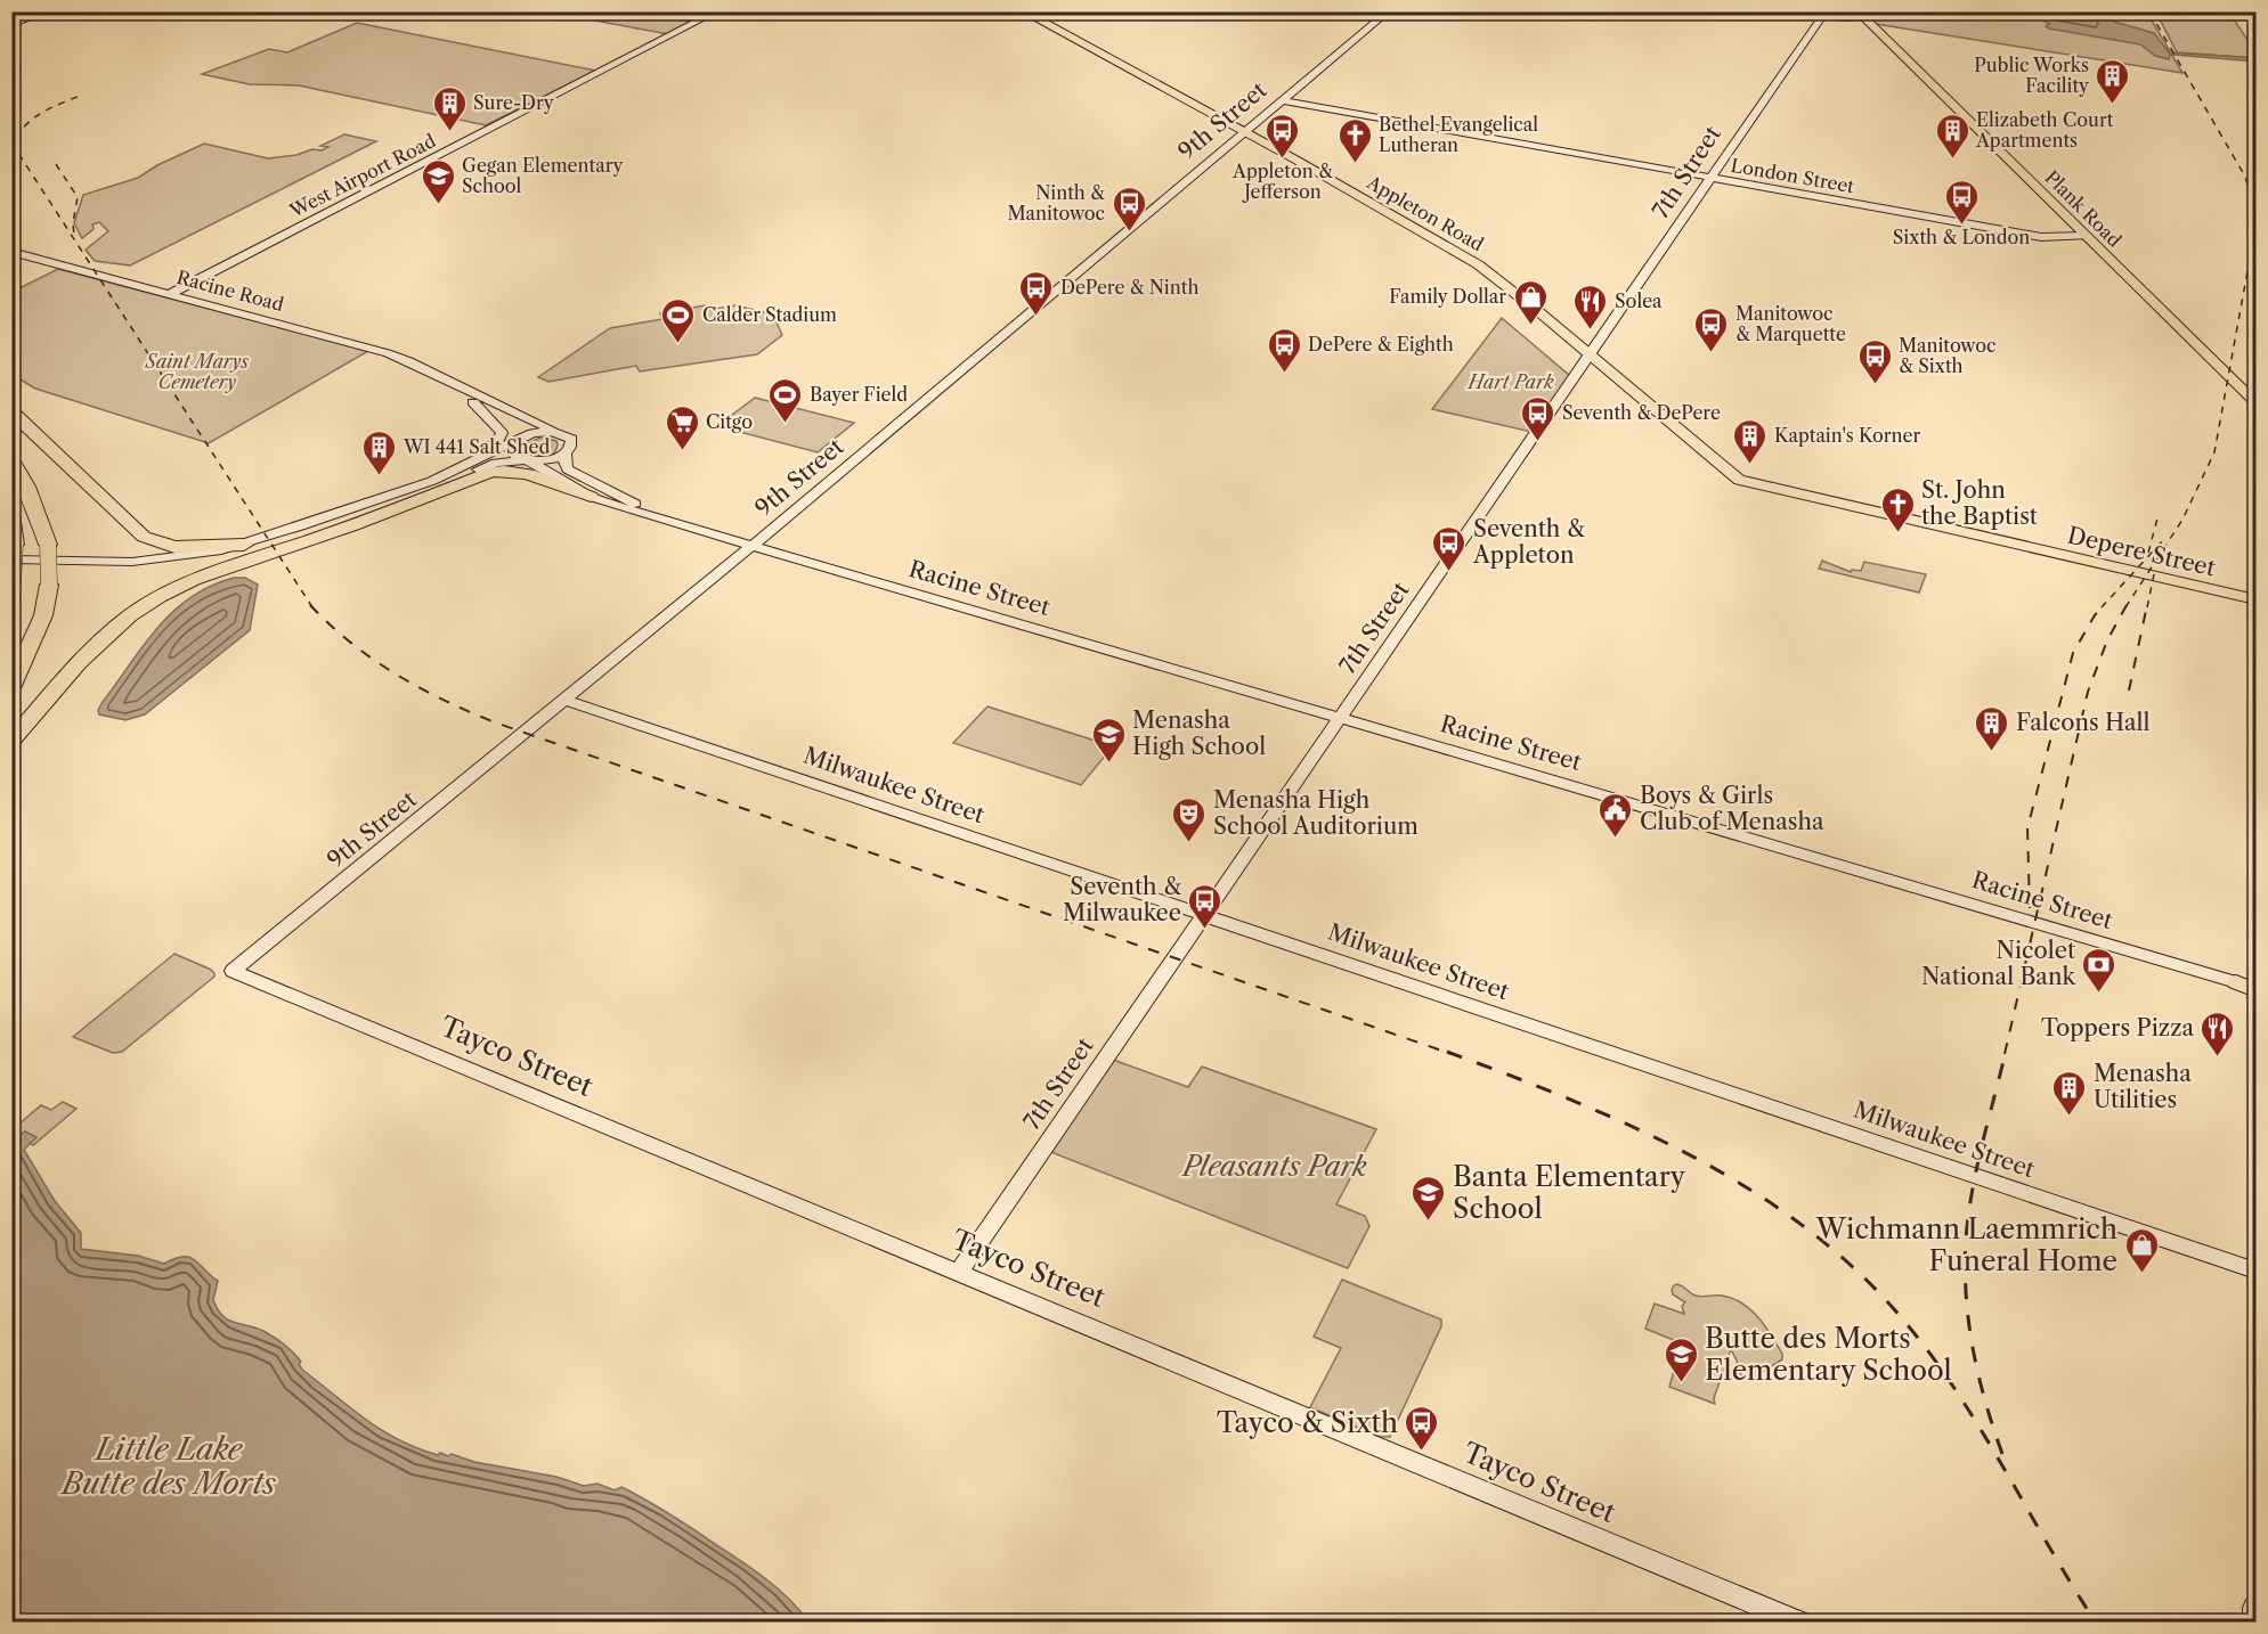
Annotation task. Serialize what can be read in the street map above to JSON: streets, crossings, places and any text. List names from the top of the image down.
{
  "streets": {
    "main road": ["Plank Road", "Appleton Road", "Depere Street"],
    "street": [
      "9th Street",
      "7th Street",
      "West Airport Road",
      "London Street",
      "Racine Road",
      "Racine Street",
      "Milwaukee Street",
      "Tayco Street"
    ]
  },
  "crossings": [
    ["9th Street", "London Street"],
    ["9th Street", "Appleton Road"],
    ["9th Street", "Racine Street"],
    ["9th Street", "Milwaukee Street"],
    ["9th Street", "Tayco Street"],
    ["7th Street", "London Street"],
    ["7th Street", "Appleton Road"],
    ["7th Street", "Racine Street"],
    ["7th Street", "Milwaukee Street"],
    ["7th Street", "Tayco Street"],
    ["West Airport Road", "Racine Road"],
    ["London Street", "Plank Road"],
    ["Appleton Road", "Depere Street"]
  ],
  "water": ["Little Lake Butte des Morts"],
  "parks": ["Saint Marys Cemetery", "Hart Park", "Pleasants Park"],
  "places": {
    "building": [
      "Public Works Facility",
      "Sure-Dry",
      "Elizabeth Court Apartments",
      "Kaptain's Korner",
      "WI 441 Salt Shed",
      "Falcons Hall",
      "Menasha Utilities"
    ],
    "bus stop": [
      "Appleton & Jefferson",
      "Sixth & London",
      "Ninth & Manitowoc",
      "DePere & Ninth",
      "Manitowoc & Marquette",
      "DePere & Eighth",
      "Manitowoc & Sixth",
      "Seventh & DePere",
      "Seventh & Appleton",
      "Seventh & Milwaukee",
      "Tayco & Sixth"
    ],
    "church": ["Bethel Evangelical Lutheran", "St. John the Baptist"],
    "school or university": [
      "Gegan Elementary School",
      "Menasha High School",
      "Banta Elementary School",
      "Butte des Morts Elementary School"
    ],
    "shop": ["Family Dollar", "Wichmann Laemmrich Funeral Home"],
    "restaurant": ["Solea", "Toppers Pizza"],
    "sports": ["Calder Stadium", "Bayer Field"],
    "supermarket": ["Citgo"],
    "public building": ["Boys & Girls Club of Menasha"],
    "theatre": ["Menasha High School Auditorium"],
    "bank": ["Nicolet National Bank"]
  }
}
